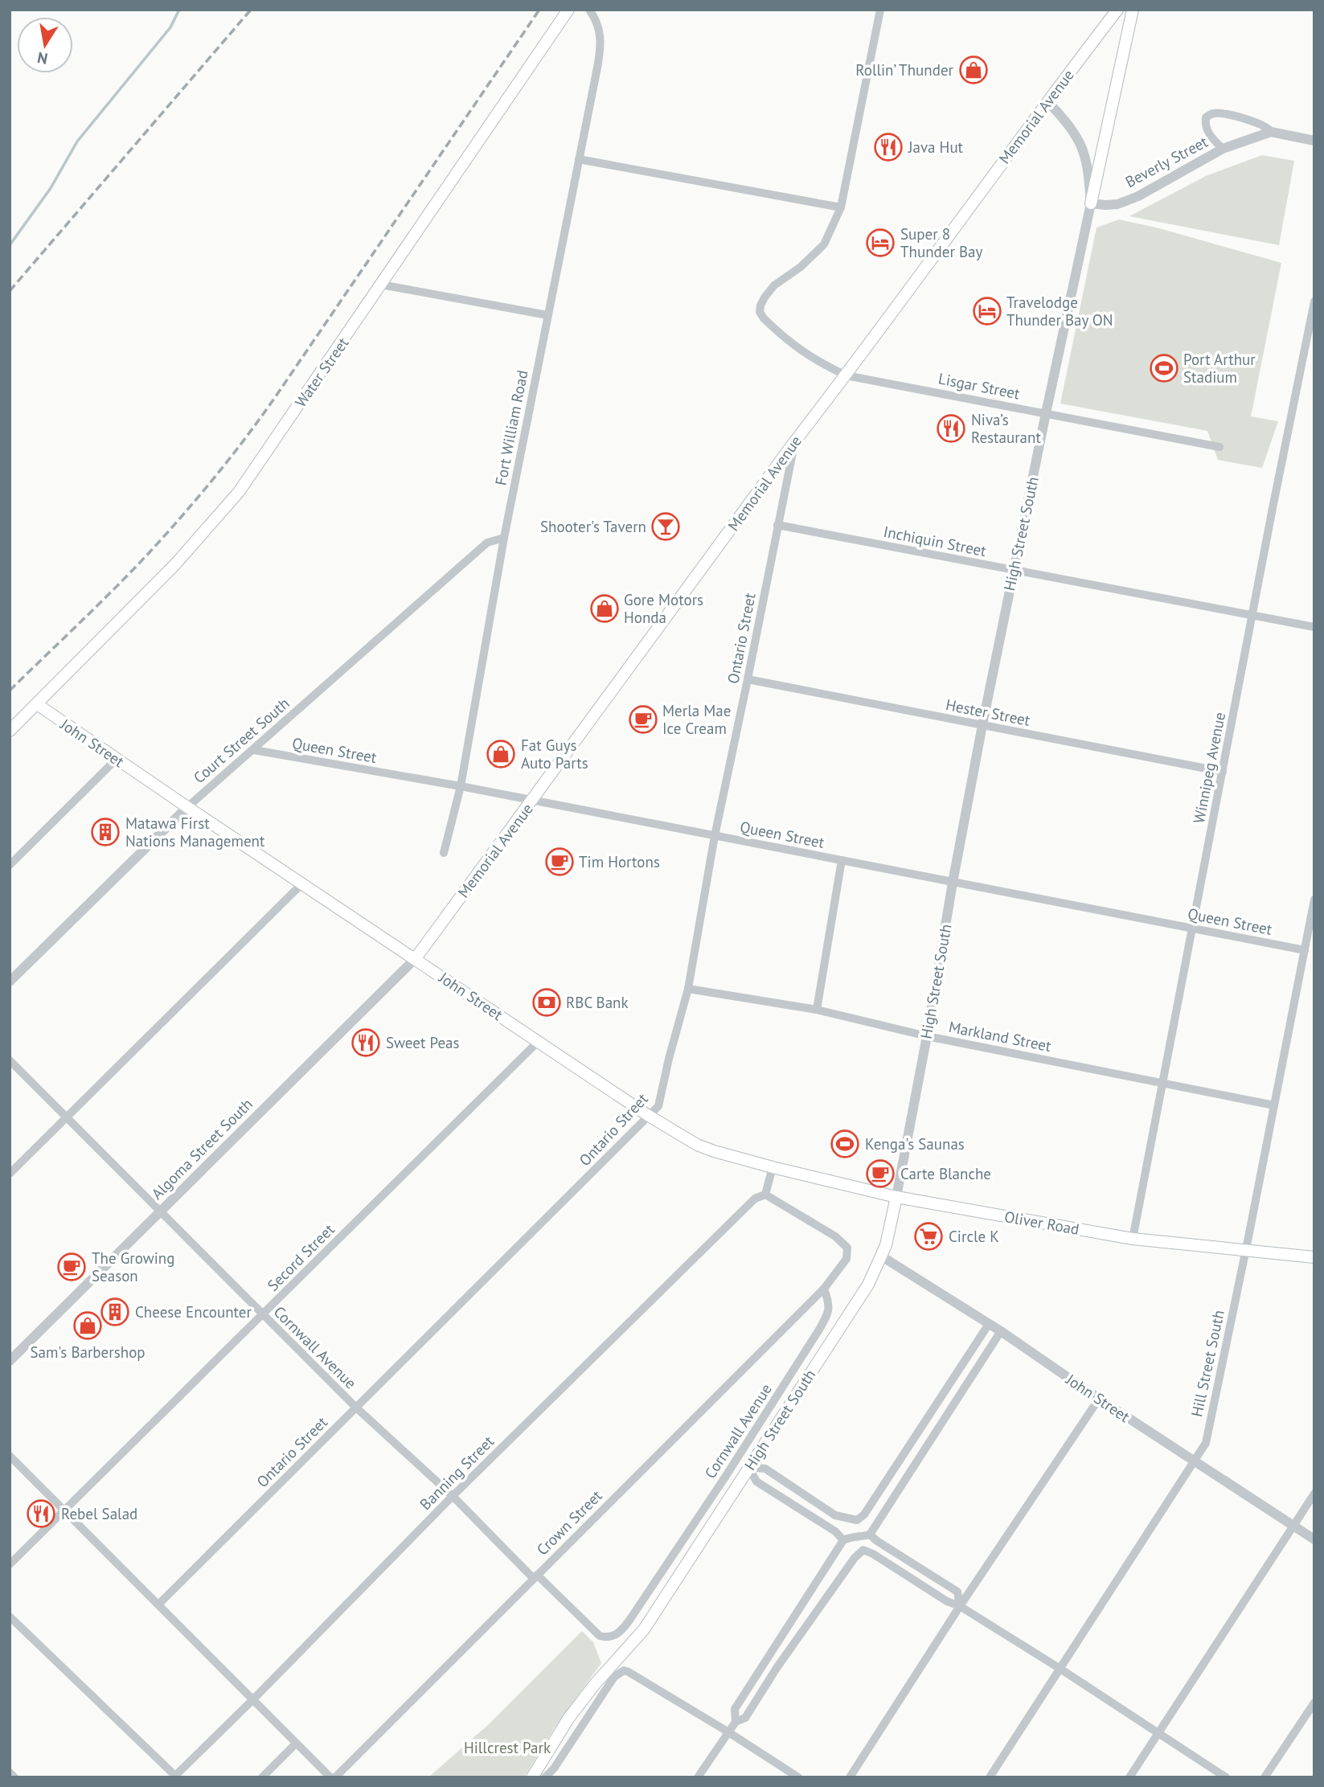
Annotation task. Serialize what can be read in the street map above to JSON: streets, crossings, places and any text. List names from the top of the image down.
{
  "streets": {
    "main road": [
      "Memorial Avenue",
      "Water Street",
      "High Street South",
      "John Street",
      "Oliver Road"
    ],
    "street": [
      "Beverly Street",
      "Lisgar Street",
      "Fort William Road",
      "Inchiquin Street",
      "Ontario Street",
      "Hester Street",
      "Court Street South",
      "Queen Street",
      "Winnipeg Avenue",
      "Markland Street",
      "Algoma Street South",
      "Secord Street",
      "Cornwall Avenue",
      "Hill Street South",
      "Banning Street",
      "Crown Street"
    ]
  },
  "crossings": [
    ["Memorial Avenue", "Lisgar Street"],
    ["Memorial Avenue", "High Street South"],
    ["Memorial Avenue", "Ontario Street"],
    ["Memorial Avenue", "John Street"],
    ["Memorial Avenue", "Queen Street"],
    ["Memorial Avenue", "Algoma Street South"],
    ["Beverly Street", "High Street South"],
    ["Water Street", "John Street"],
    ["Lisgar Street", "High Street South"],
    ["Fort William Road", "Court Street South"],
    ["Fort William Road", "Queen Street"],
    ["High Street South", "Inchiquin Street"],
    ["High Street South", "Hester Street"],
    ["High Street South", "John Street"],
    ["High Street South", "Queen Street"],
    ["High Street South", "Markland Street"],
    ["High Street South", "Oliver Road"],
    ["Inchiquin Street", "Ontario Street"],
    ["Inchiquin Street", "Winnipeg Avenue"],
    ["Ontario Street", "Hester Street"],
    ["Ontario Street", "John Street"],
    ["Ontario Street", "Queen Street"],
    ["Ontario Street", "Markland Street"],
    ["Ontario Street", "Cornwall Avenue"],
    ["Ontario Street", "Crown Street"],
    ["Hester Street", "Winnipeg Avenue"],
    ["Court Street South", "John Street"],
    ["Court Street South", "Queen Street"],
    ["John Street", "Algoma Street South"],
    ["John Street", "Oliver Road"],
    ["John Street", "Secord Street"],
    ["John Street", "Hill Street South"],
    ["Queen Street", "Winnipeg Avenue"],
    ["Queen Street", "Hill Street South"],
    ["Winnipeg Avenue", "Markland Street"],
    ["Winnipeg Avenue", "Oliver Road"],
    ["Markland Street", "Hill Street South"],
    ["Algoma Street South", "Cornwall Avenue"],
    ["Oliver Road", "Hill Street South"],
    ["Secord Street", "Cornwall Avenue"],
    ["Secord Street", "Crown Street"],
    ["Cornwall Avenue", "Banning Street"],
    ["Cornwall Avenue", "Crown Street"],
    ["Banning Street", "Crown Street"]
  ],
  "parks": ["Hillcrest Park"],
  "places": {
    "shop": [
      "Rollin’ Thunder",
      "Gore Motors Honda",
      "Fat Guys Auto Parts",
      "Sam's Barbershop"
    ],
    "restaurant": [
      "Java Hut",
      "Niva’s Restaurant",
      "Sweet Peas",
      "Rebel Salad"
    ],
    "hotel": ["Super 8 Thunder Bay", "Travelodge Thunder Bay ON"],
    "sports": ["Port Arthur Stadium", "Kenga's Saunas"],
    "bar": ["Shooter's Tavern"],
    "cafe": [
      "Merla Mae Ice Cream",
      "Tim Hortons",
      "Carte Blanche",
      "The Growing Season"
    ],
    "building": ["Matawa First Nations Management", "Cheese Encounter"],
    "bank": ["RBC Bank"],
    "supermarket": ["Circle K"]
  },
  "north": "bottom"
}
